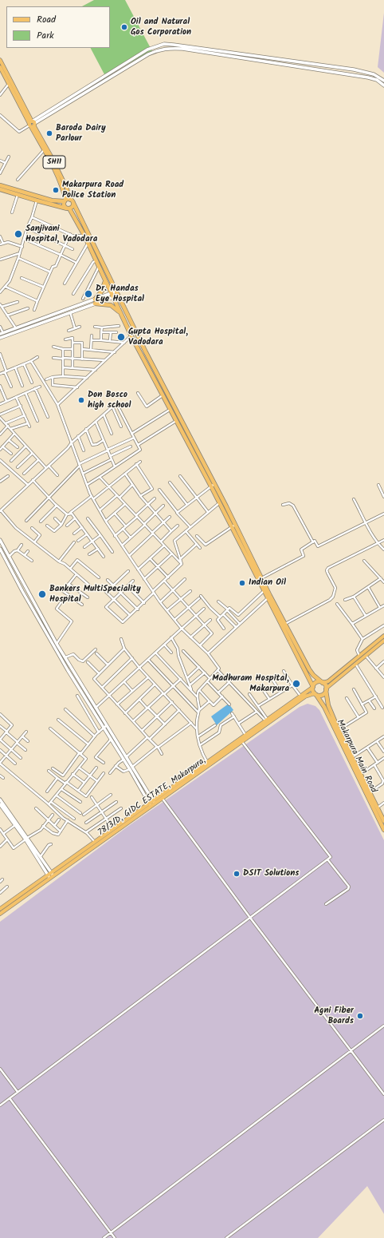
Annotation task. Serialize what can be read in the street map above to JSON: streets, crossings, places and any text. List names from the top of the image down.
{
  "streets": {
    "highway": ["Makarpura Main Road"],
    "main road": ["SH11", "78/3/D, GIDC ESTATE, Makarpura,"]
  },
  "places": [
    "Oil and Natural Gos Corporation",
    "Baroda Dairy Parlour",
    "Makarpura Road Police Station",
    "Sanjivani Hospital, Vadodara",
    "Dr. Handas Eye Hospital",
    "Gupta Hospital, Vadodara",
    "Don Bosco high school",
    "Indian Oil",
    "Bankers MultiSpeciality Hospital",
    "Madhuram Hospital, Makarpura",
    "DSIT Solutions",
    "Agni Fiber Boards"
  ],
  "legend": ["Road", "Park"]
}
